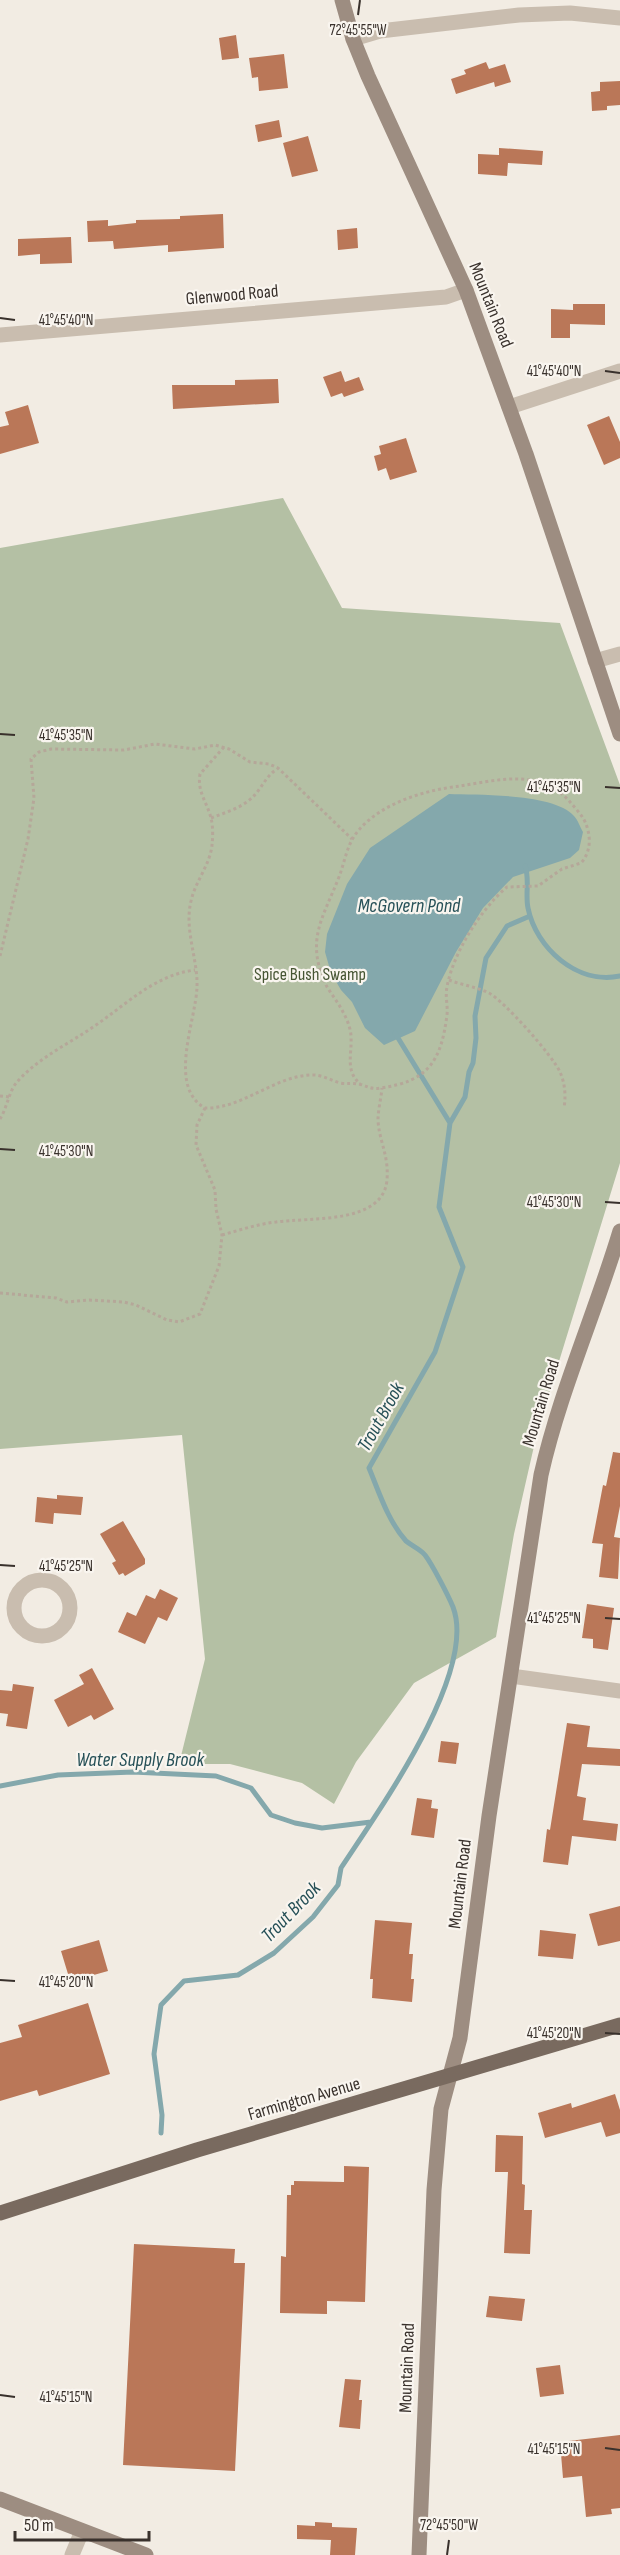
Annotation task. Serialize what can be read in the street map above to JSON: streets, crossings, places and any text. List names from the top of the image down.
{
  "streets": {
    "main road": ["Mountain Road", "Farmington Avenue"],
    "street": ["Glenwood Road"]
  },
  "crossings": [
    ["Glenwood Road", "Mountain Road"],
    ["Mountain Road", "Farmington Avenue"]
  ],
  "water": ["McGovern Pond", "Trout Brook", "Water Supply Brook"],
  "parks": ["Spice Bush Swamp"],
  "scale_bar": "50 m",
  "coordinates": [
    "72°45'55\"W",
    "41°45'40\"N",
    "41°45'35\"N",
    "41°45'30\"N",
    "41°45'25\"N",
    "41°45'20\"N",
    "41°45'15\"N",
    "72°45'50\"W"
  ]
}
